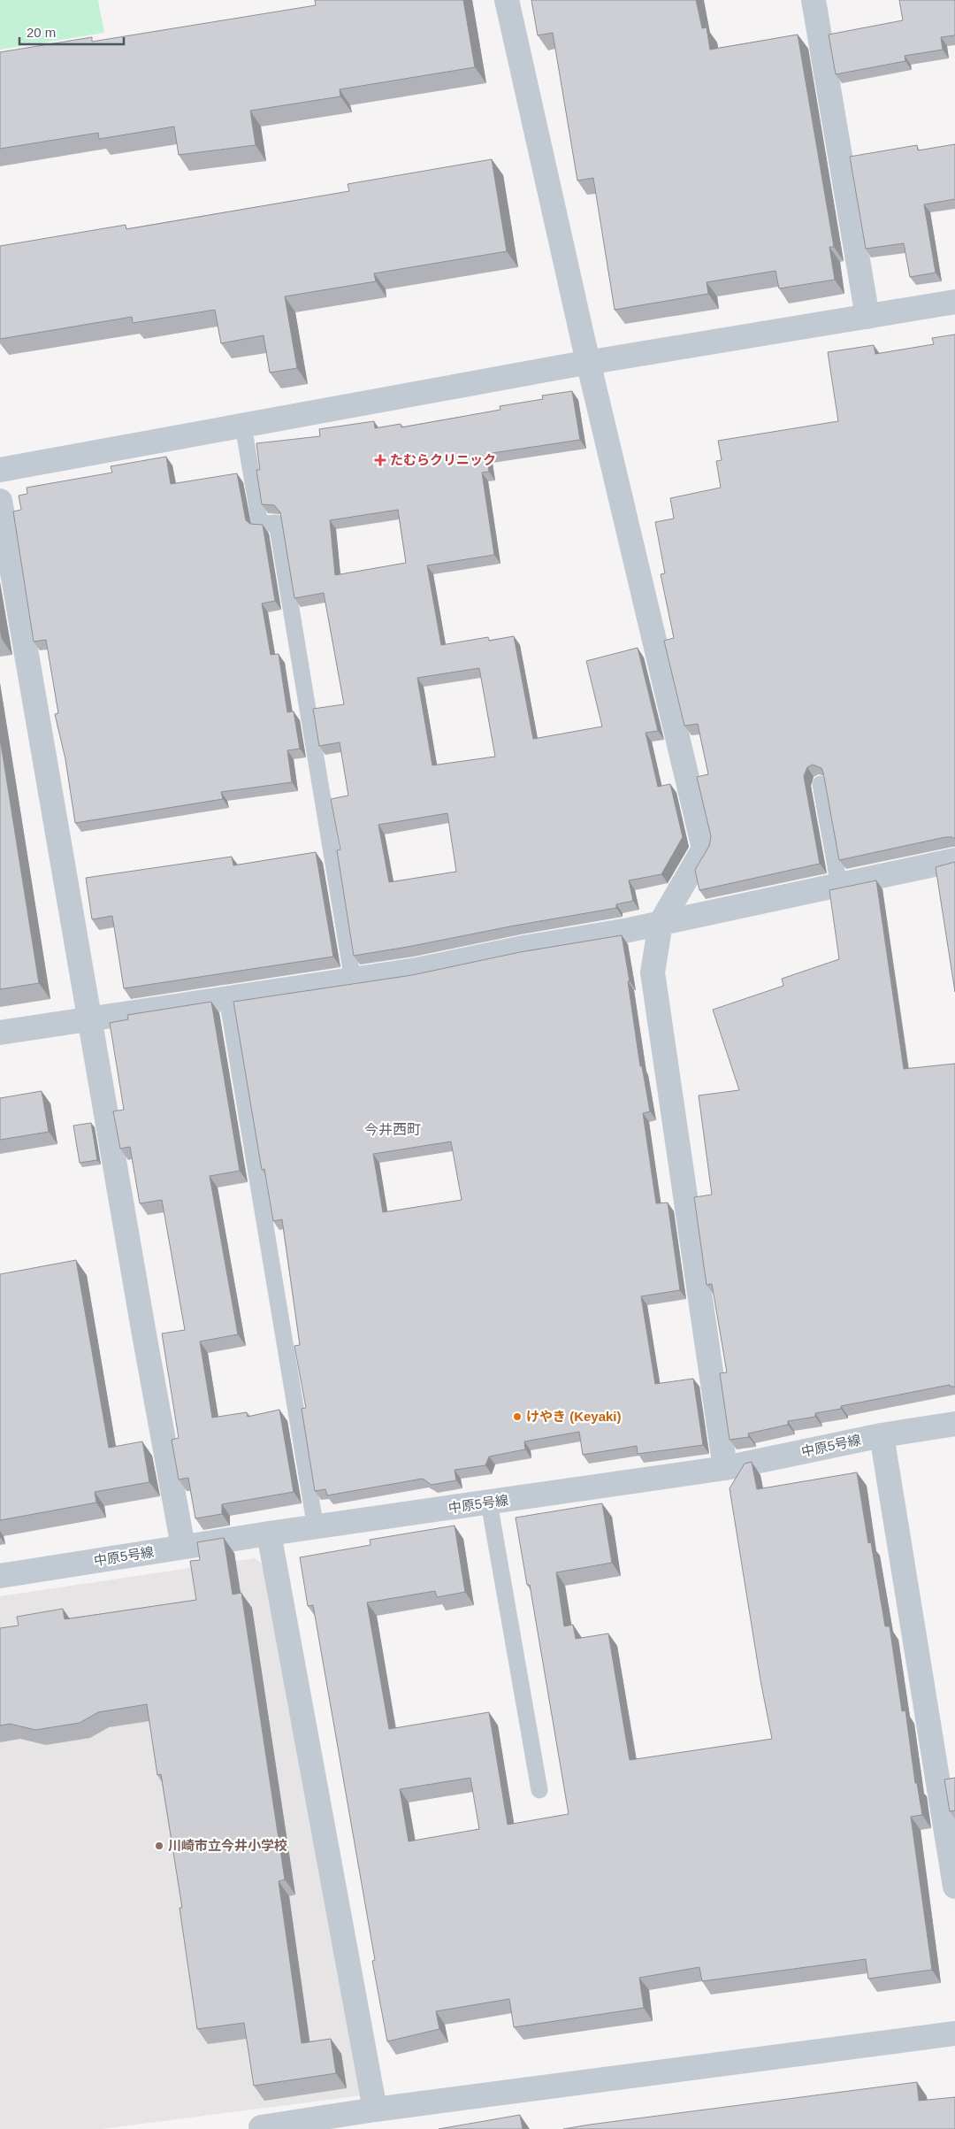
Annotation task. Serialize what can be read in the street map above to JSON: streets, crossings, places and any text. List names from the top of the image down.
{
  "streets": {
    "street": ["中原5号線"]
  },
  "districts": ["今井西町"],
  "places": {
    "health": ["たむらクリニック"],
    "other": ["けやき (Keyaki)", "川崎市立今井小学校"]
  },
  "scale_bar": "20 m"
}
